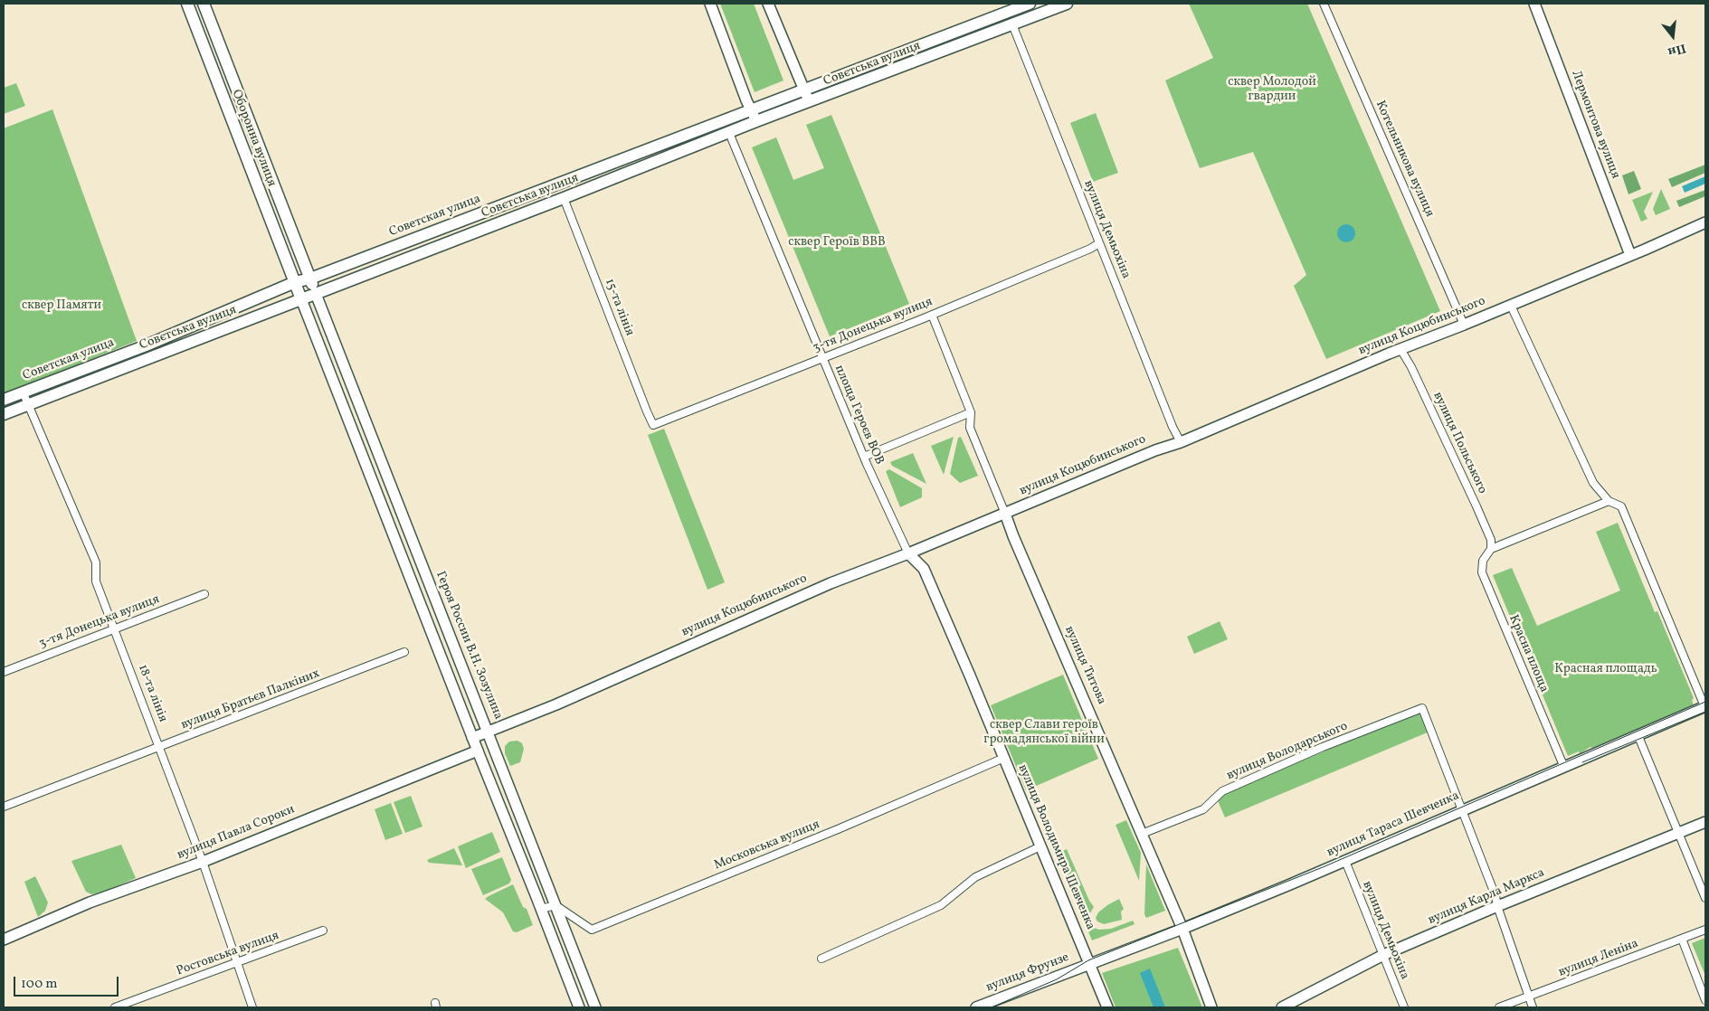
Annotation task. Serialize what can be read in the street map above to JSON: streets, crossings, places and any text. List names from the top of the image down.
{
  "streets": {
    "main road": ["Совєтська вулиця", "Оборонна вулиця", "Советская улица"],
    "street": [
      "Лермонтова вулиця",
      "Котельникова вулиця",
      "вулиця Демьохіна",
      "15-та лінія",
      "3-тя Донецька вулиця",
      "вулиця Коцюбинського",
      "площа Героєв ВОВ",
      "вулиця Польського",
      "Героя России В.Н. Зозулина",
      "Красна площа",
      "вулиця Титова",
      "18-та лінія",
      "вулиця Братьєв Палкіних",
      "вулиця Володарського",
      "вулиця Тараса Шевченка",
      "вулиця Павла Сороки",
      "Московська вулиця",
      "вулиця Володимира Шевченка",
      "вулиця Карла Маркса",
      "Ростовська вулиця",
      "вулиця Леніна",
      "вулиця Фрунзе"
    ]
  },
  "crossings": [
    ["Совєтська вулиця", "Оборонна вулиця"],
    ["Совєтська вулиця", "вулиця Демьохіна"],
    ["Совєтська вулиця", "15-та лінія"],
    ["Совєтська вулиця", "площа Героєв ВОВ"],
    ["Совєтська вулиця", "Героя России В.Н. Зозулина"],
    ["Совєтська вулиця", "18-та лінія"],
    ["Лермонтова вулиця", "вулиця Коцюбинського"],
    ["Оборонна вулиця", "Советская улица"],
    ["Оборонна вулиця", "Героя России В.Н. Зозулина"],
    ["Котельникова вулиця", "вулиця Коцюбинського"],
    ["Советская улица", "18-та лінія"],
    ["вулиця Демьохіна", "3-тя Донецька вулиця"],
    ["вулиця Демьохіна", "вулиця Коцюбинського"],
    ["вулиця Демьохіна", "вулиця Тараса Шевченка"],
    ["вулиця Демьохіна", "вулиця Карла Маркса"],
    ["15-та лінія", "3-тя Донецька вулиця"],
    ["3-тя Донецька вулиця", "площа Героєв ВОВ"],
    ["3-тя Донецька вулиця", "18-та лінія"],
    ["вулиця Коцюбинського", "площа Героєв ВОВ"],
    ["вулиця Коцюбинського", "вулиця Польського"],
    ["вулиця Коцюбинського", "Героя России В.Н. Зозулина"],
    ["вулиця Коцюбинського", "вулиця Титова"],
    ["вулиця Коцюбинського", "вулиця Володимира Шевченка"],
    ["площа Героєв ВОВ", "вулиця Володимира Шевченка"],
    ["вулиця Польського", "Красна площа"],
    ["Героя России В.Н. Зозулина", "Московська вулиця"],
    ["Красна площа", "вулиця Тараса Шевченка"],
    ["вулиця Титова", "вулиця Володарського"],
    ["вулиця Титова", "вулиця Тараса Шевченка"],
    ["18-та лінія", "вулиця Братьєв Палкіних"],
    ["18-та лінія", "вулиця Павла Сороки"],
    ["18-та лінія", "Ростовська вулиця"],
    ["вулиця Володарського", "вулиця Тараса Шевченка"],
    ["вулиця Тараса Шевченка", "вулиця Володимира Шевченка"],
    ["вулиця Тараса Шевченка", "вулиця Фрунзе"],
    ["Московська вулиця", "вулиця Володимира Шевченка"],
    ["вулиця Володимира Шевченка", "вулиця Фрунзе"]
  ],
  "parks": [
    "сквер Молодой гвардии",
    "сквер Героїв ВВВ",
    "сквер Памяти",
    "Красная площадь",
    "сквер Слави героїв громадянської війни"
  ],
  "scale_bar": "100 m",
  "north": "bottom"
}
